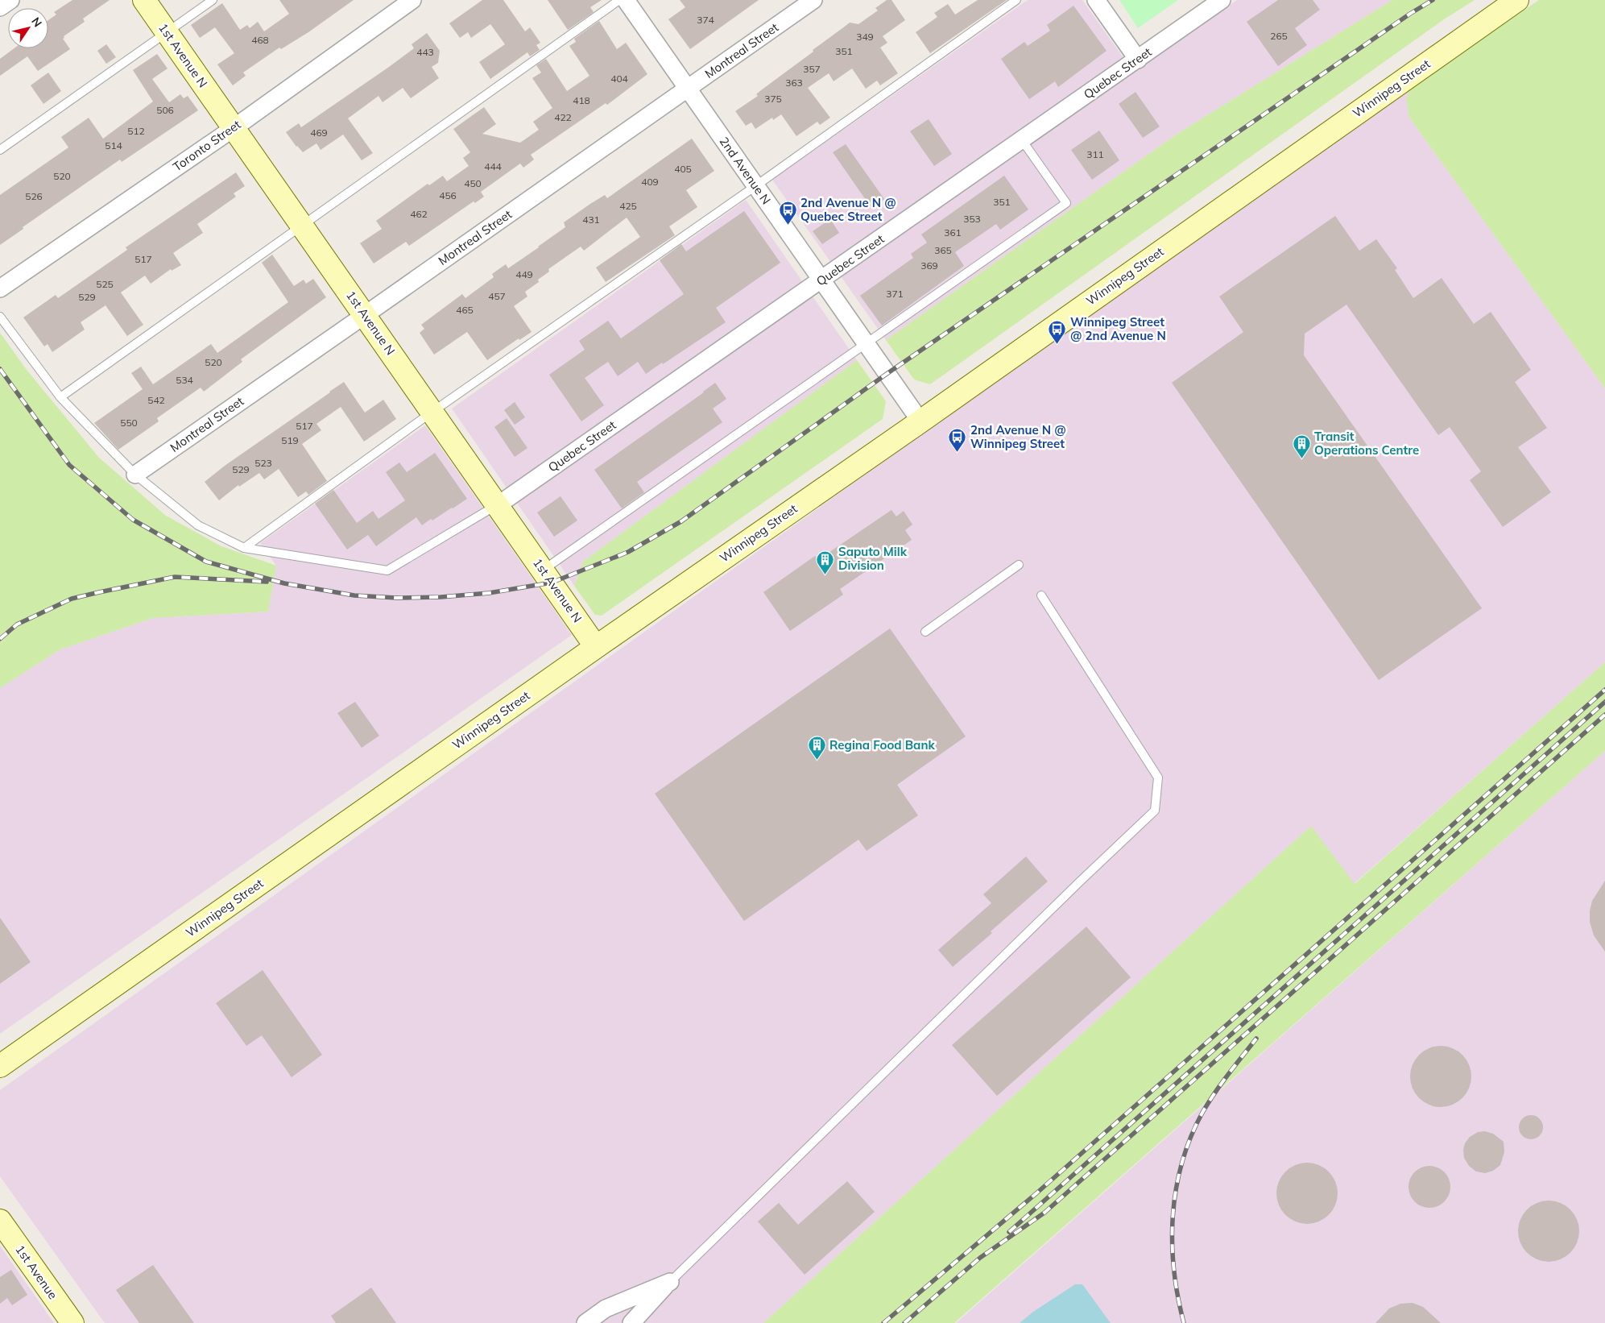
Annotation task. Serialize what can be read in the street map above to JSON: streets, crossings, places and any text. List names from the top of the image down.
{
  "streets": {
    "main road": ["1st Avenue N", "Winnipeg Street", "1st Avenue"],
    "street": [
      "Montreal Street",
      "Quebec Street",
      "Toronto Street",
      "2nd Avenue N"
    ]
  },
  "crossings": [
    ["Montreal Street", "1st Avenue N"],
    ["Montreal Street", "2nd Avenue N"],
    ["1st Avenue N", "Quebec Street"],
    ["1st Avenue N", "Winnipeg Street"],
    ["1st Avenue N", "Toronto Street"],
    ["Quebec Street", "2nd Avenue N"],
    ["Winnipeg Street", "2nd Avenue N"]
  ],
  "places": {
    "bus stop": ["2nd Avenue N @ Quebec Street", "Winnipeg Street @ 2nd Avenue N", "2nd Avenue N @ Winnipeg Street"],
    "building": ["Transit Operations Centre", "Saputo Milk Division", "Regina Food Bank"]
  },
  "house_numbers": [
    "374",
    "265",
    "349",
    "468",
    "351",
    "443",
    "357",
    "404",
    "363",
    "375",
    "418",
    "506",
    "422",
    "512",
    "469",
    "514",
    "311",
    "444",
    "405",
    "520",
    "409",
    "450",
    "456",
    "526",
    "351",
    "425",
    "462",
    "353",
    "431",
    "361",
    "365",
    "517",
    "369",
    "449",
    "525",
    "371",
    "457",
    "529",
    "465",
    "520",
    "534",
    "542",
    "550",
    "517",
    "519",
    "523",
    "529"
  ],
  "north": "top right"
}
